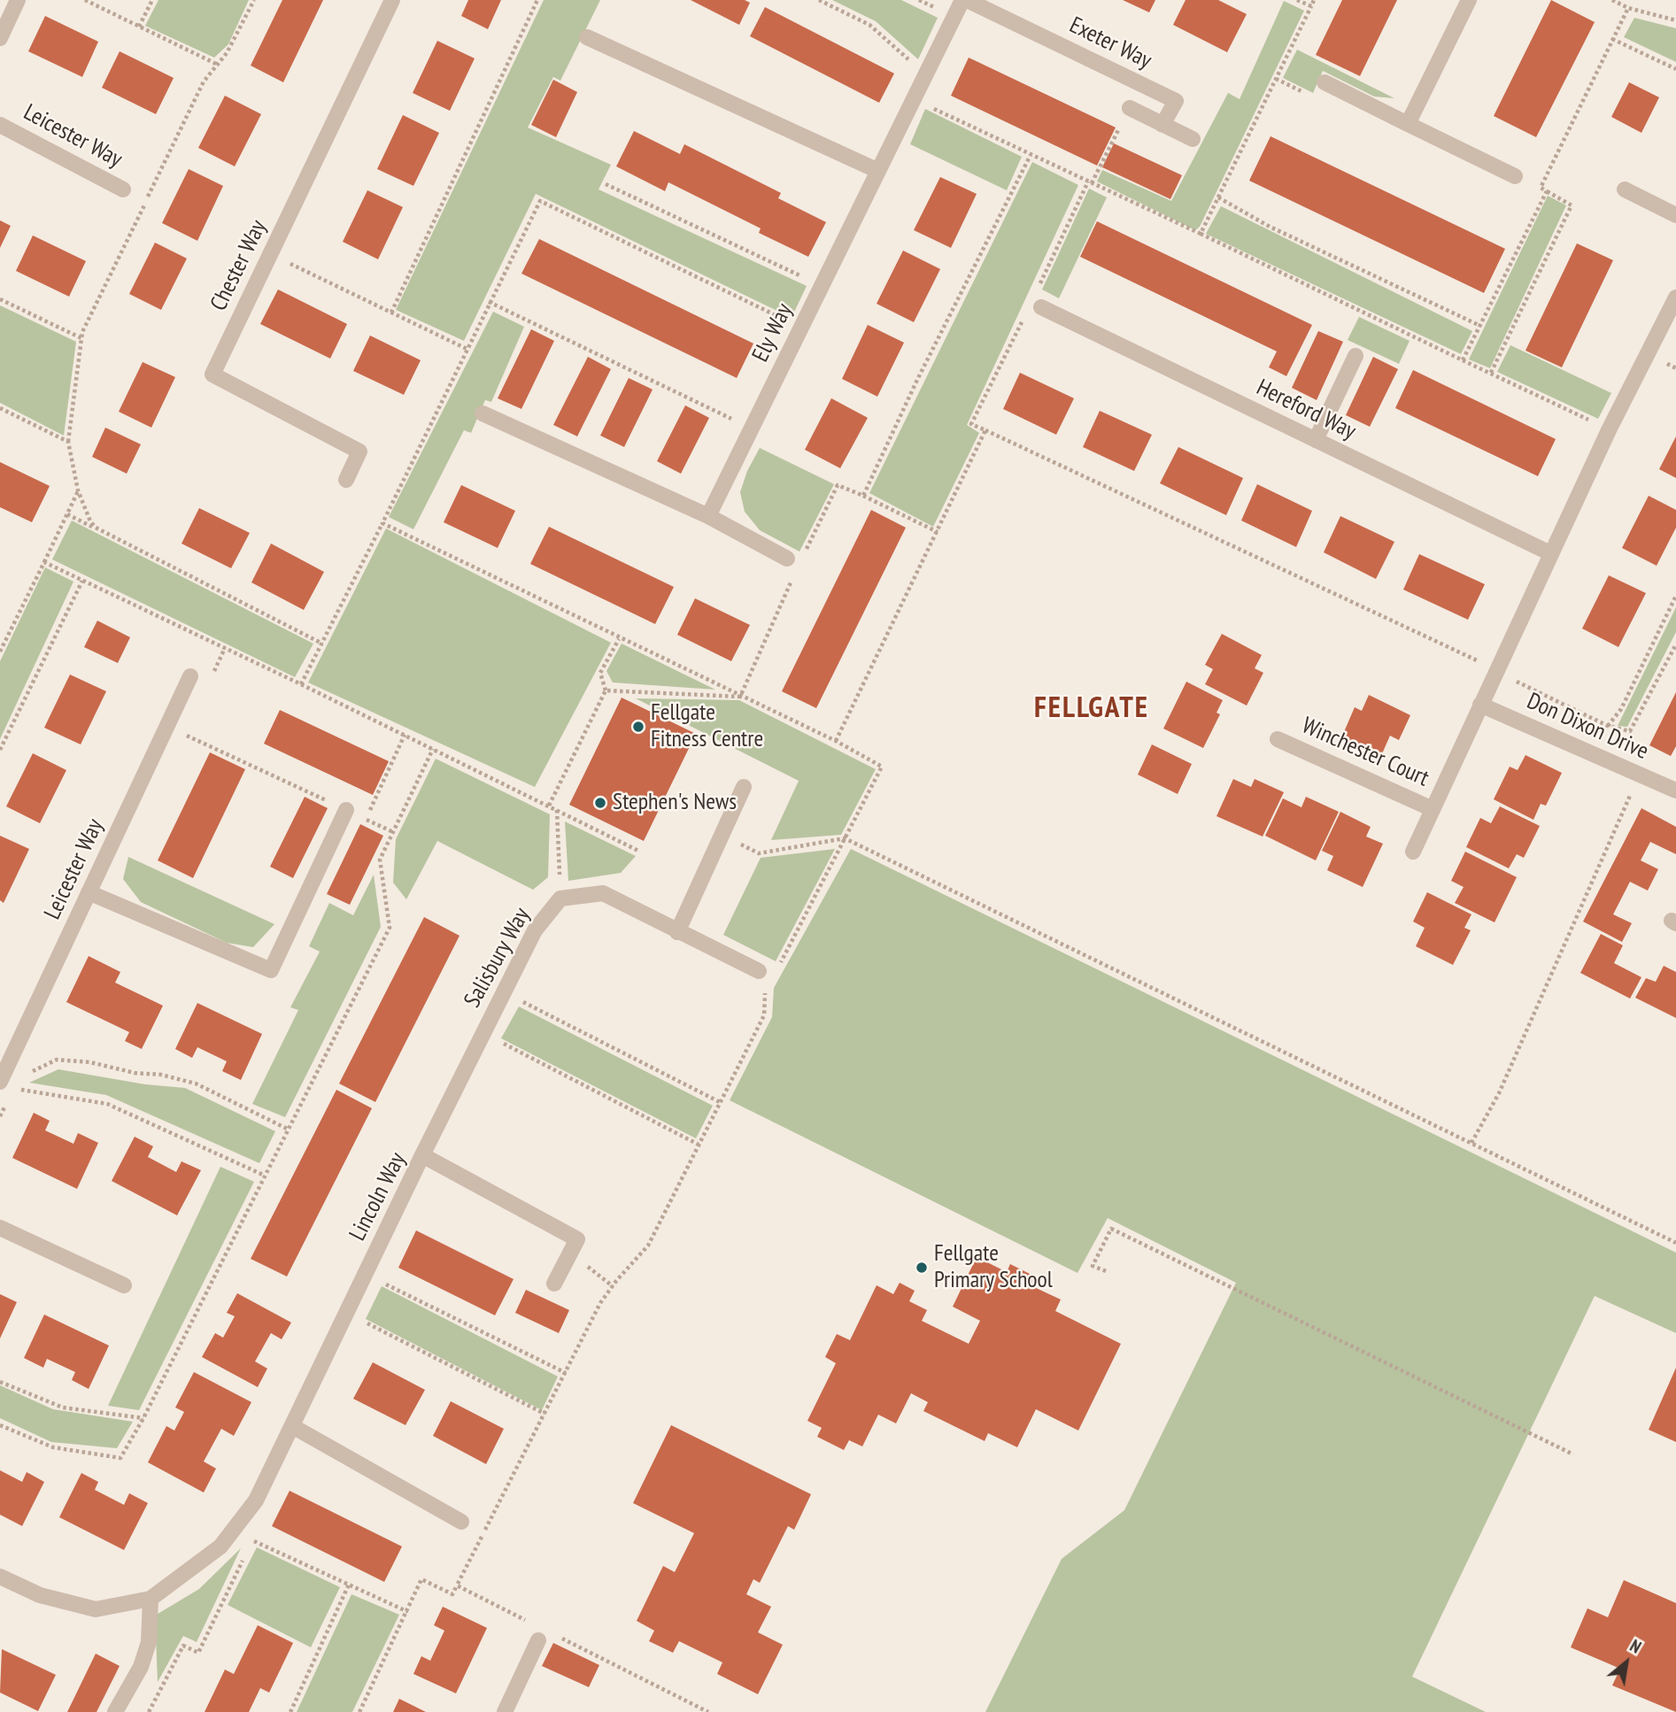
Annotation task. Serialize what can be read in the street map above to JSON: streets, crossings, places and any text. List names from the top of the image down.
{
  "streets": {
    "street": [
      "Exeter Way",
      "Leicester Way",
      "Chester Way",
      "Ely Way",
      "Hereford Way",
      "Don Dixon Drive",
      "Winchester Court",
      "Salisbury Way",
      "Lincoln Way"
    ]
  },
  "crossings": [
    ["Don Dixon Drive", "Winchester Court"],
    ["Salisbury Way", "Lincoln Way"]
  ],
  "districts": ["FELLGATE"],
  "places": ["Fellgate Fitness Centre", "Stephen's News", "Fellgate Primary School"],
  "north": "top right"
}
